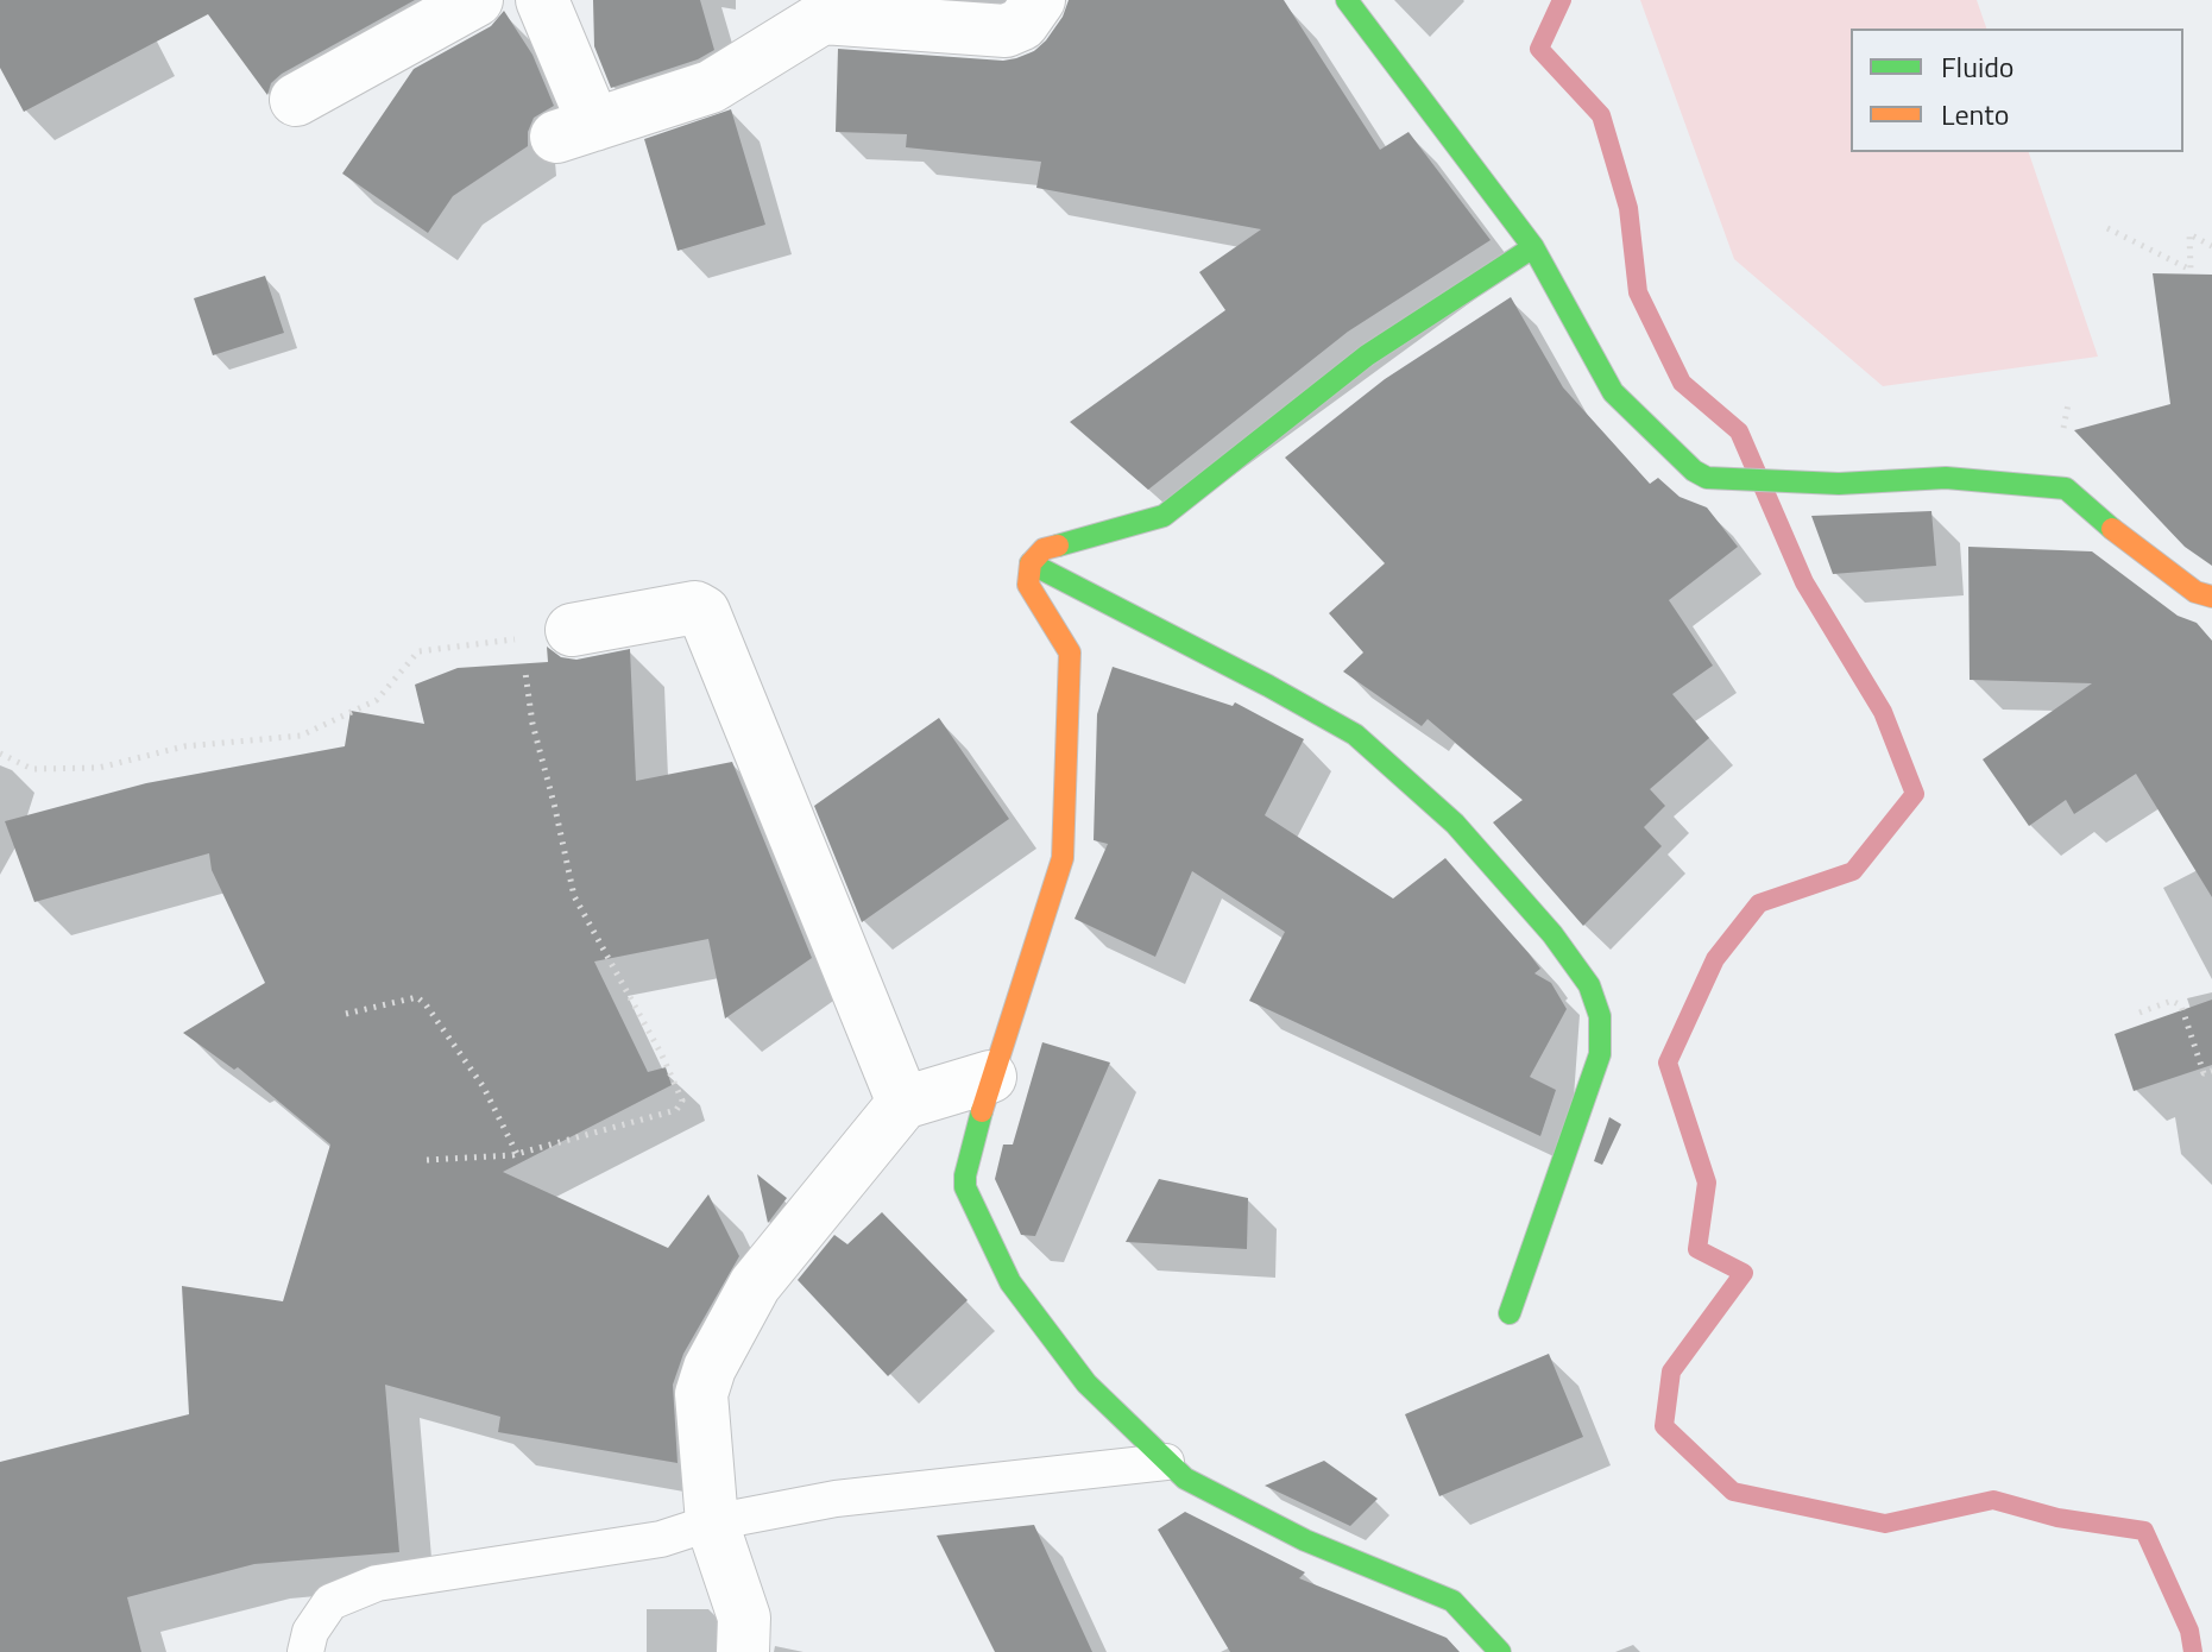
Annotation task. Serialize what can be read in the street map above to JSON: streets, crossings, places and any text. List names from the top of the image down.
{
  "legend": ["Fluido", "Lento"]
}
